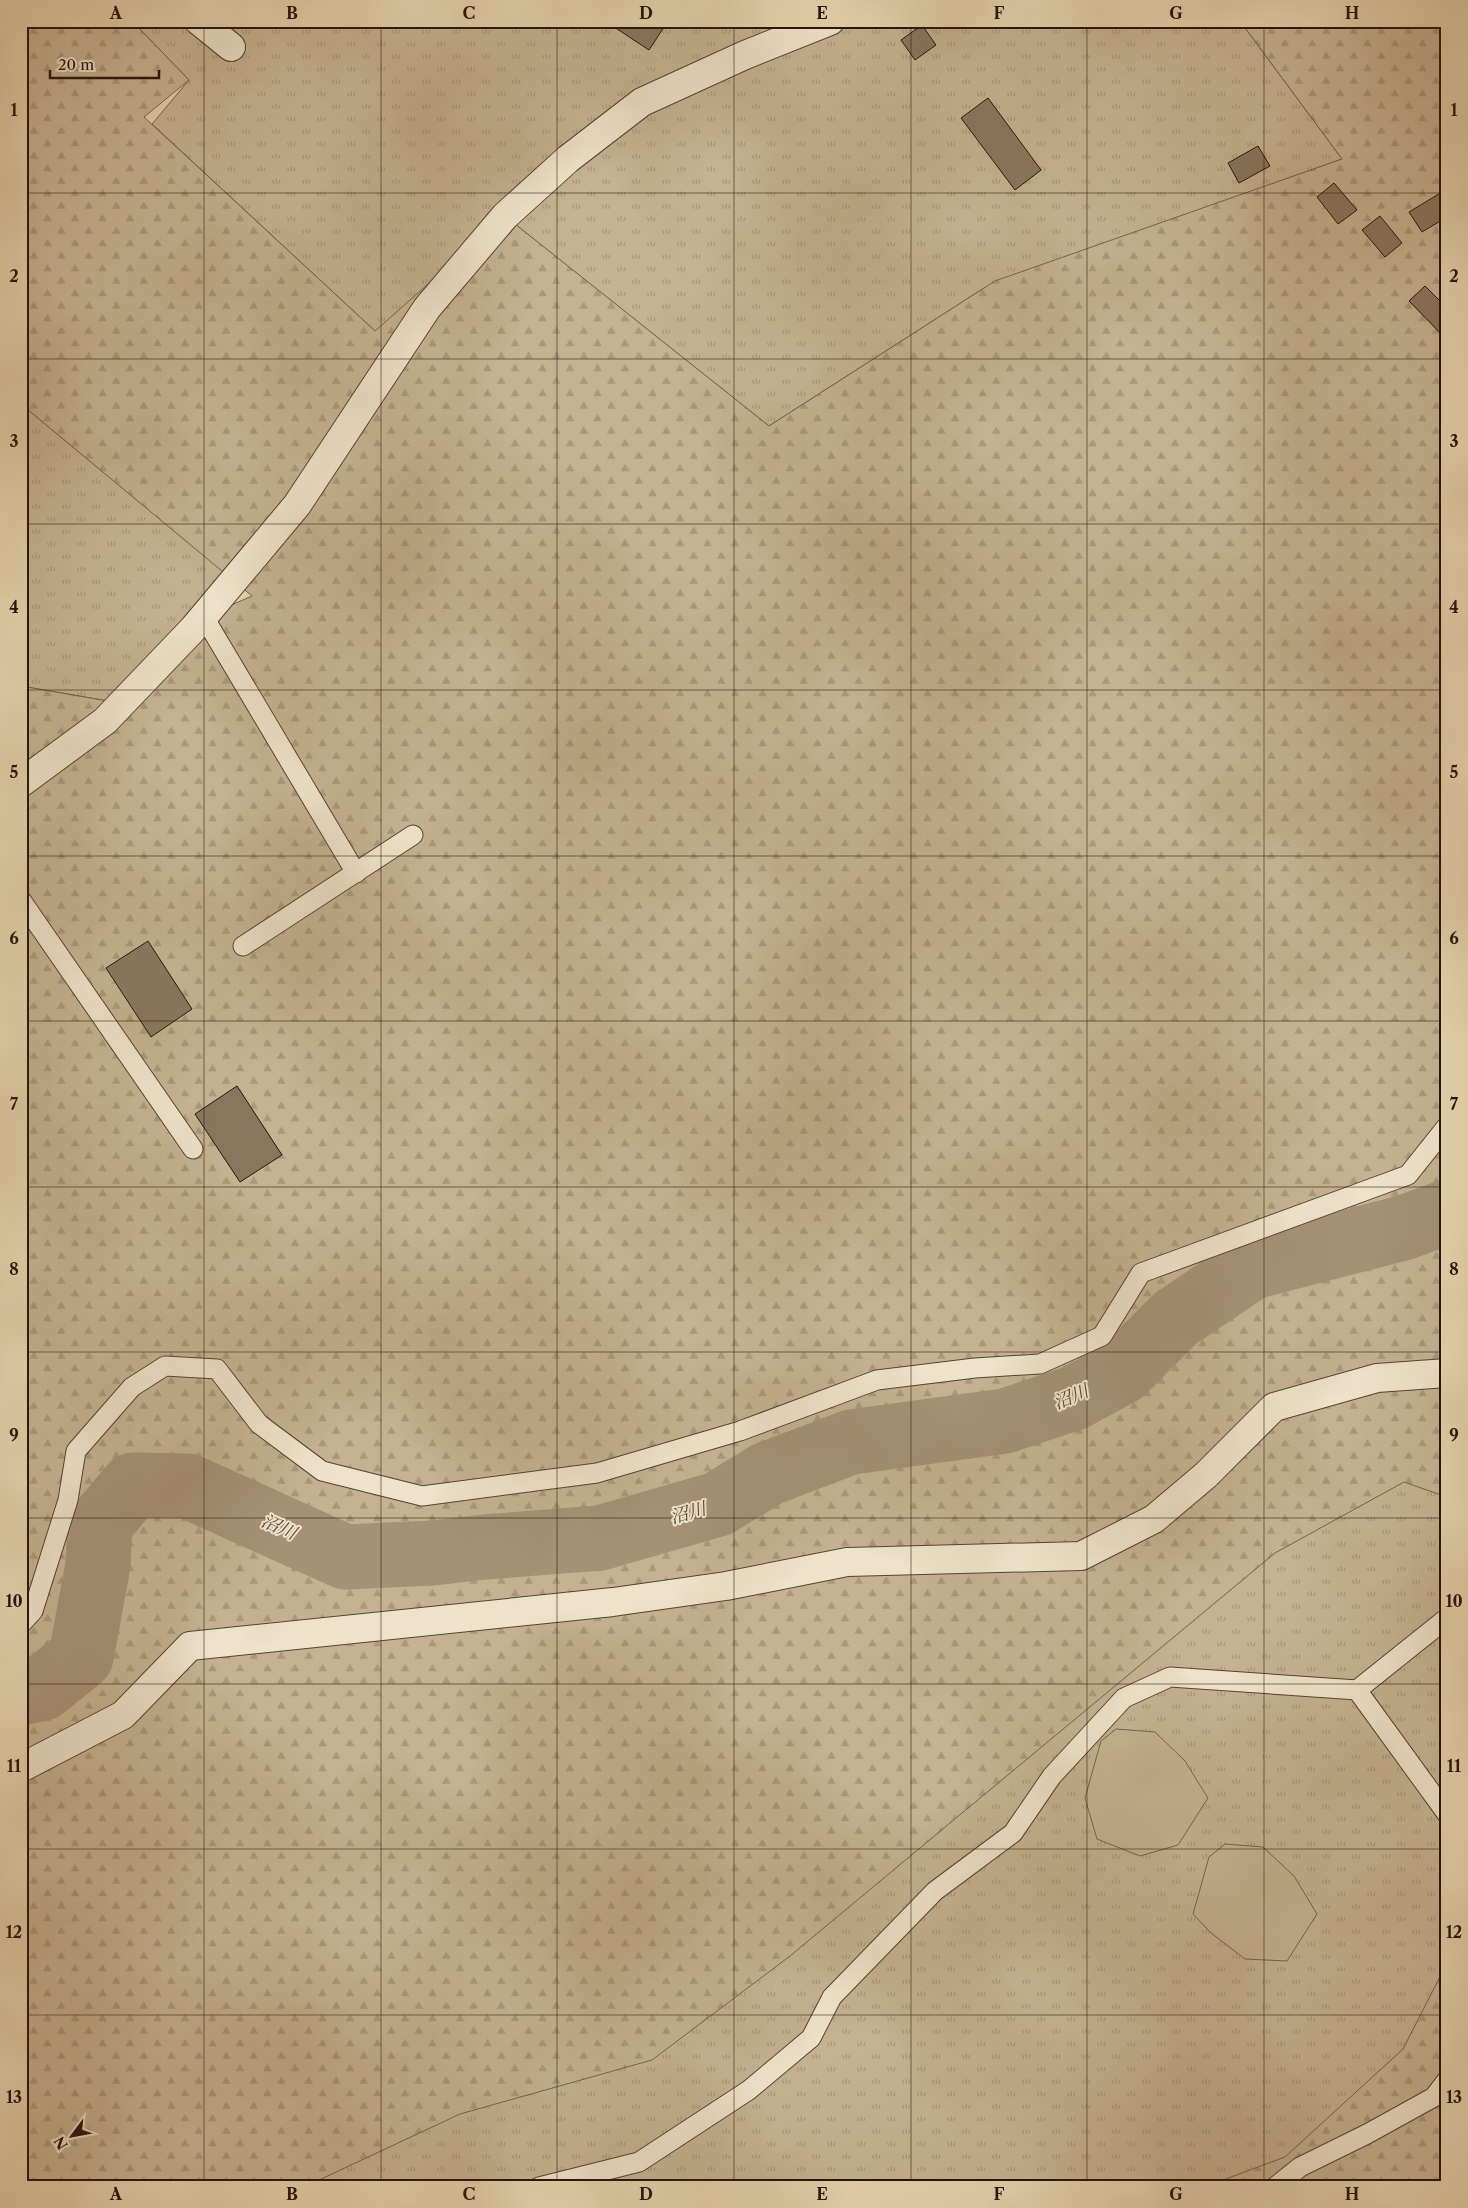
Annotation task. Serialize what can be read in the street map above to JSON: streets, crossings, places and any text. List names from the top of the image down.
{
  "water": ["沼川"],
  "scale_bar": "20 m",
  "north": "bottom left",
  "grid": {
    "columns": [
      "A",
      "B",
      "C",
      "D",
      "E",
      "F",
      "G",
      "H"
    ],
    "rows": [
      "1",
      "2",
      "3",
      "4",
      "5",
      "6",
      "7",
      "8",
      "9",
      "10",
      "11",
      "12",
      "13"
    ]
  }
}
